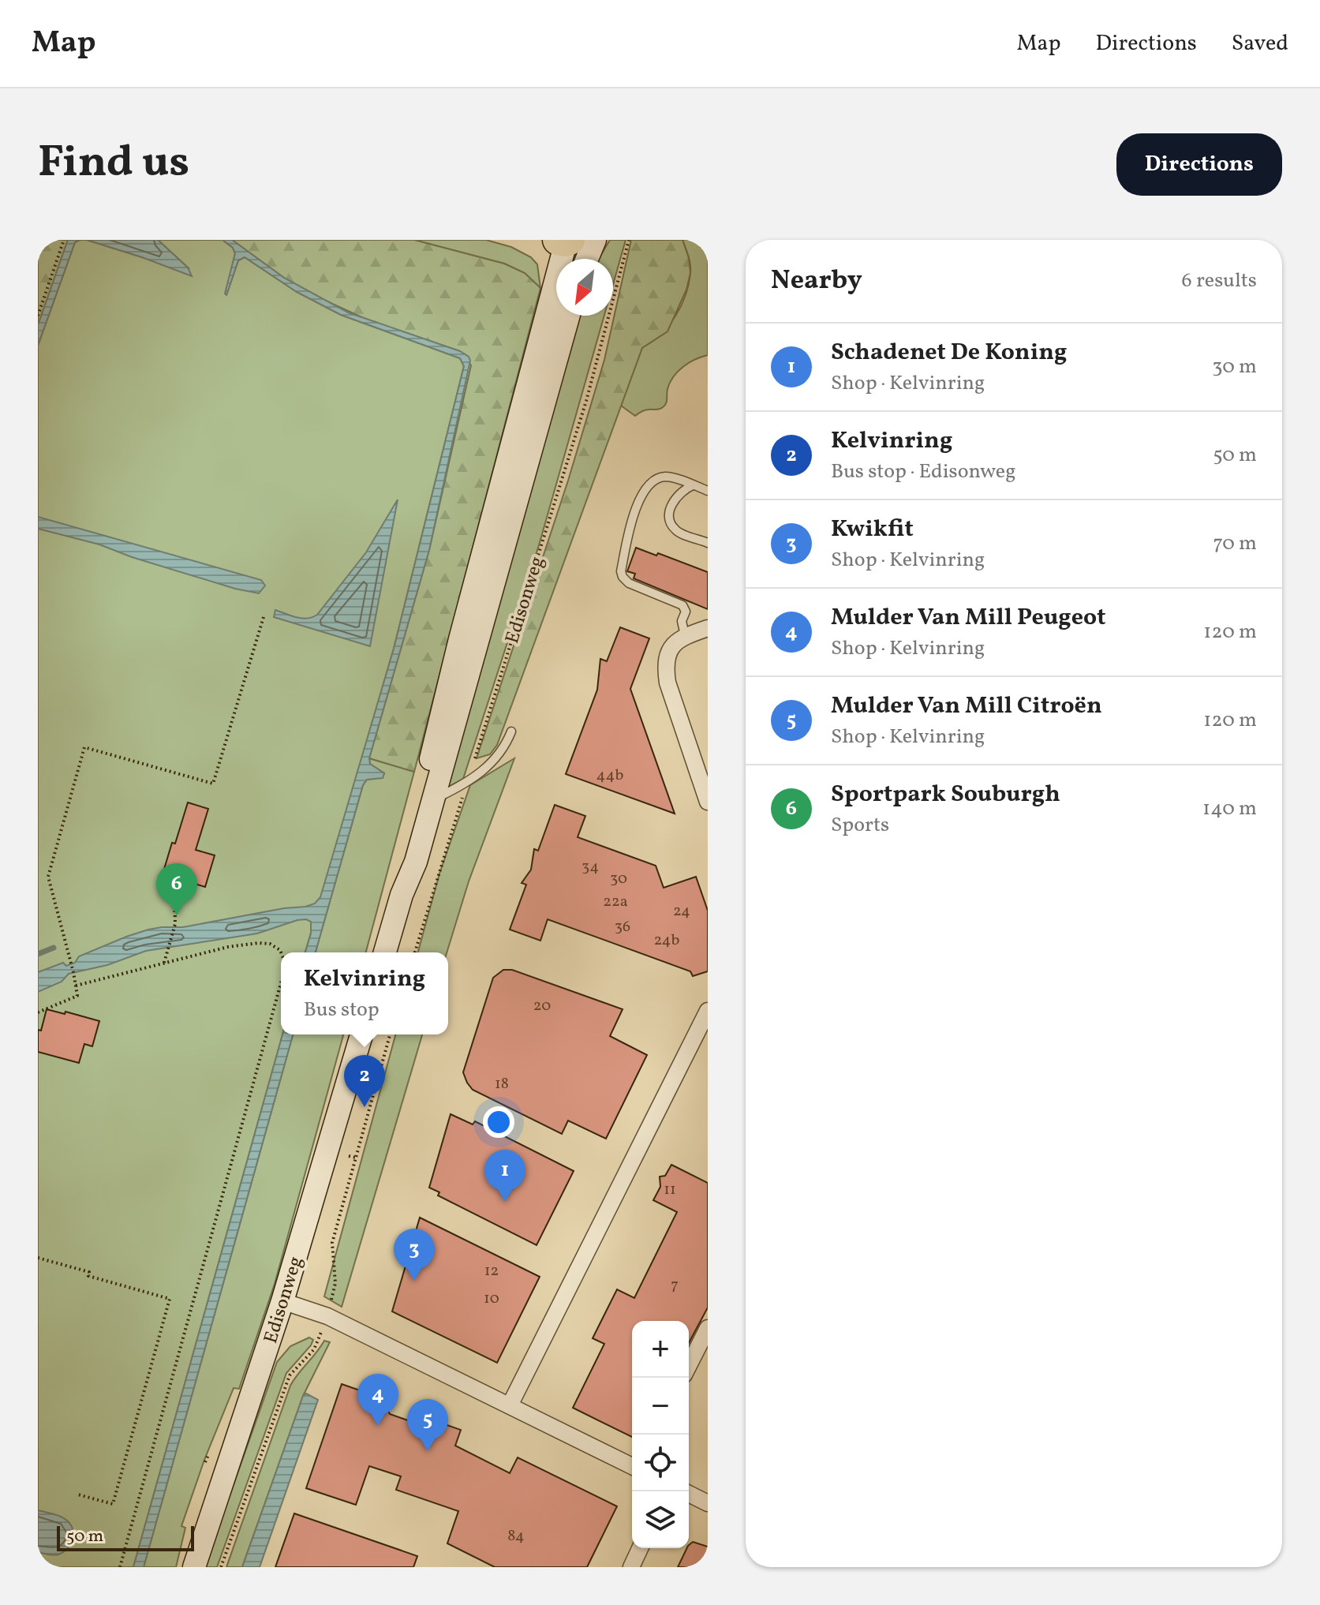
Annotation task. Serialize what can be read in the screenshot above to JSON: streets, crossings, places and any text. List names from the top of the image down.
{
  "streets": {
    "street": ["Edisonweg"]
  },
  "house_numbers": [
    "44b",
    "34",
    "30",
    "22a",
    "24",
    "36",
    "24b",
    "20",
    "18",
    "11",
    "12",
    "7",
    "10",
    "84"
  ],
  "scale_bar": "50 m",
  "north": "bottom left",
  "page": {
    "header": "Map",
    "nav": ["Map", "Directions", "Saved"],
    "title": "Find us",
    "buttons": "Directions",
    "heading": ["Nearby", "6 results"],
    "list": [
      {
        "mark": "1",
        "name": "Schadenet De Koning",
        "note": "Shop · Kelvinring",
        "value": "30 m"
      },
      {
        "mark": "2",
        "name": "Kelvinring",
        "note": "Bus stop · Edisonweg",
        "value": "50 m"
      },
      {
        "mark": "3",
        "name": "Kwikfit",
        "note": "Shop · Kelvinring",
        "value": "70 m"
      },
      {
        "mark": "4",
        "name": "Mulder Van Mill Peugeot",
        "note": "Shop · Kelvinring",
        "value": "120 m"
      },
      {
        "mark": "5",
        "name": "Mulder Van Mill Citroën",
        "note": "Shop · Kelvinring",
        "value": "120 m"
      },
      {
        "mark": "6",
        "name": "Sportpark Souburgh",
        "note": "Sports",
        "value": "140 m"
      }
    ],
    "pins": [
      "6",
      "2",
      "1",
      "3",
      "4",
      "5"
    ],
    "popup": ["Kelvinring", "Bus stop"],
    "map_buttons": ["+", "−"],
    "scale": "50 m"
  }
}
